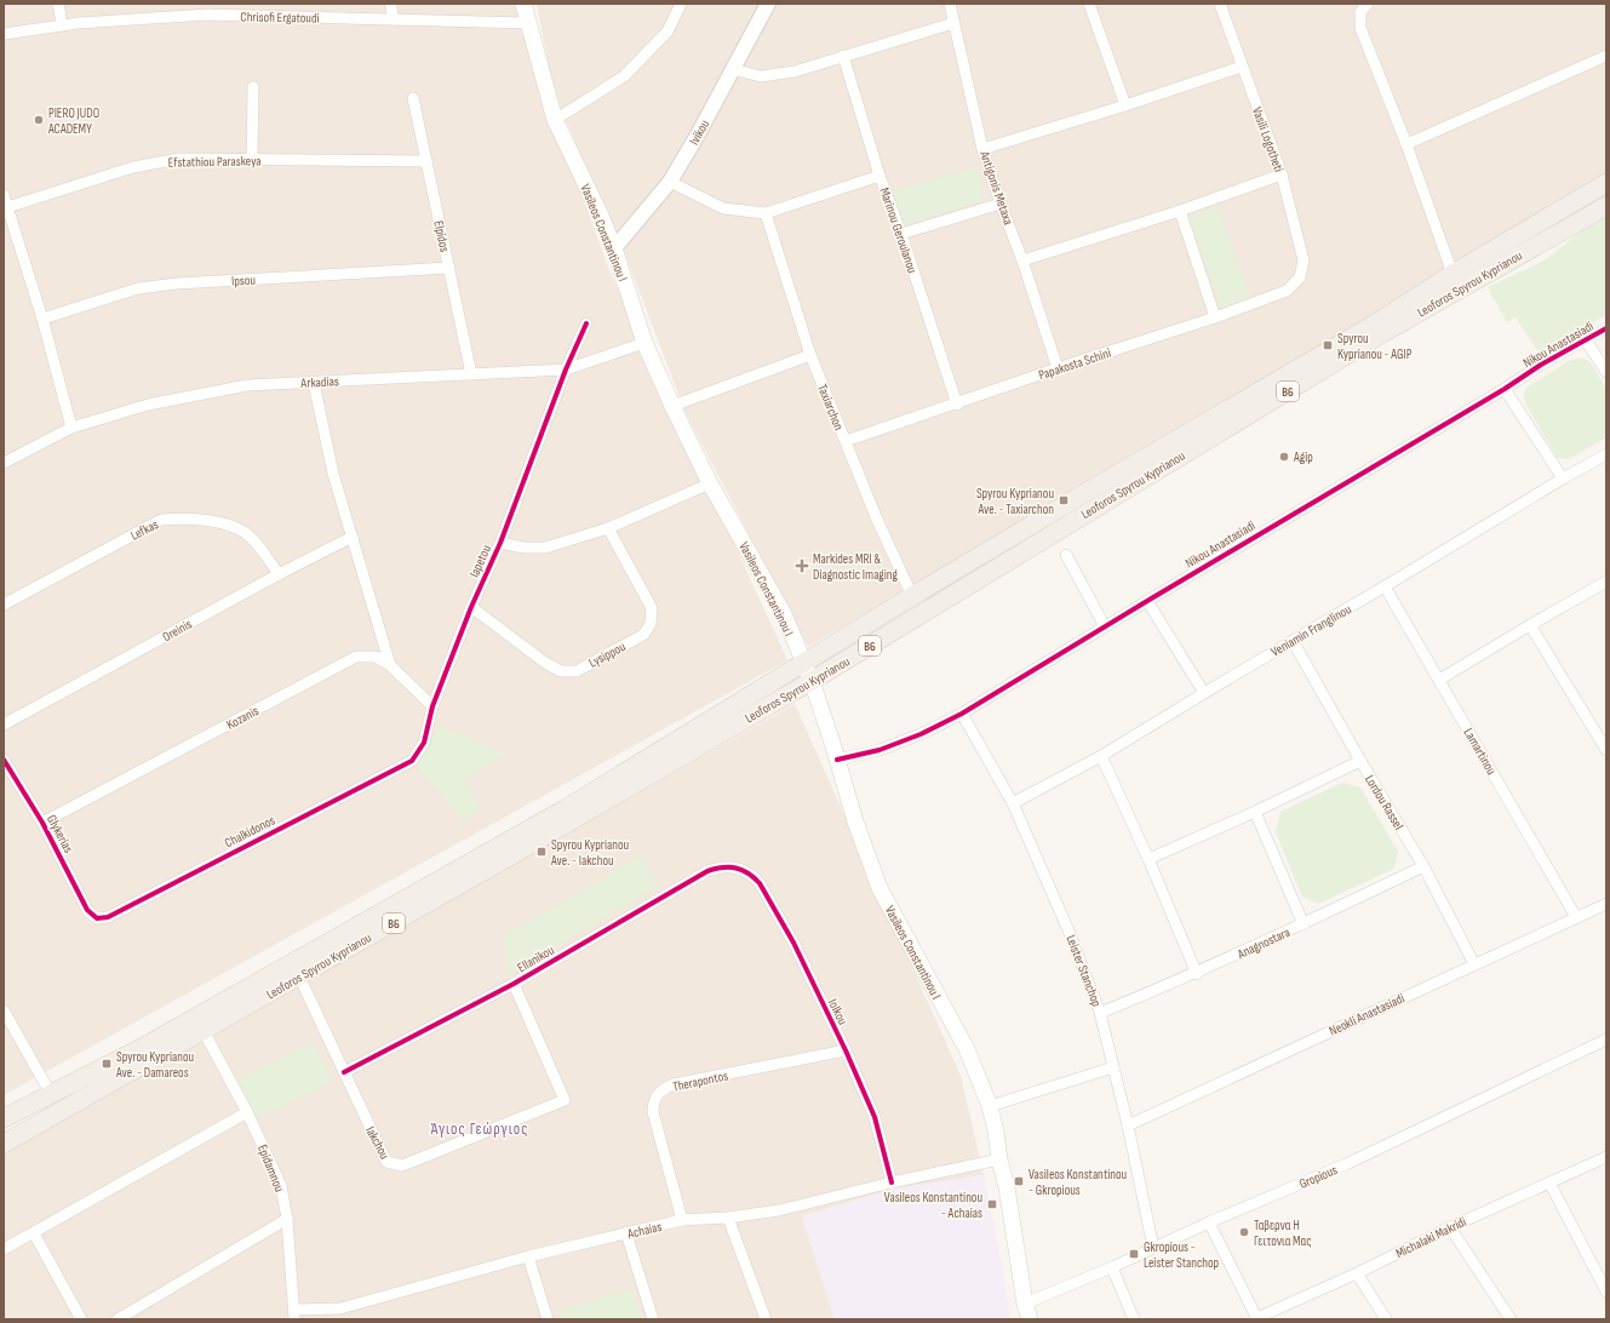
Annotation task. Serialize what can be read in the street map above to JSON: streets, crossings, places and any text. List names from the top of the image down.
{
  "streets": {
    "main road": ["Vasileos Constantinou I", "Leoforos Spyrou Kyprianou", "B6"],
    "street": [
      "Chrisofi Ergatoudi",
      "Ivikou",
      "Vasili Logotheti",
      "Efstathiou Paraskeya",
      "Antigonis Metaxa",
      "Marinou Geroulanou",
      "Elpidos",
      "Ipsou",
      "Nikou Anastasiadi",
      "Papakosta Schini",
      "Arkadias",
      "Taxiarchon",
      "Lefkas",
      "Iapetou",
      "Oreinis",
      "Veniamin Franglinou",
      "Lysippou",
      "Kozanis",
      "Lamartinou",
      "Lordou Rassel",
      "Chalkidonos",
      "Glykerias",
      "Anagnostara",
      "Ellanikou",
      "Leister Stanchop",
      "Iolkou",
      "Neokli Anastasiadi",
      "Therapontos",
      "Iakchou",
      "Epidamnou",
      "Gropious",
      "Achaias",
      "Michalaki Makridi"
    ]
  },
  "crossings": [
    ["Chrisofi Ergatoudi", "Vasileos Constantinou I"],
    ["Ivikou", "Vasileos Constantinou I"],
    ["Vasili Logotheti", "Papakosta Schini"],
    ["Efstathiou Paraskeya", "Elpidos"],
    ["Antigonis Metaxa", "Papakosta Schini"],
    ["Marinou Geroulanou", "Papakosta Schini"],
    ["Vasileos Constantinou I", "Leoforos Spyrou Kyprianou"],
    ["Vasileos Constantinou I", "Nikou Anastasiadi"],
    ["Vasileos Constantinou I", "Arkadias"],
    ["Vasileos Constantinou I", "Gropious"],
    ["Vasileos Constantinou I", "Achaias"],
    ["Elpidos", "Ipsou"],
    ["Elpidos", "Arkadias"],
    ["Leoforos Spyrou Kyprianou", "Taxiarchon"],
    ["Leoforos Spyrou Kyprianou", "Iakchou"],
    ["Leoforos Spyrou Kyprianou", "Epidamnou"],
    ["Nikou Anastasiadi", "Leister Stanchop"],
    ["Papakosta Schini", "Taxiarchon"],
    ["Arkadias", "Iapetou"],
    ["Lefkas", "Oreinis"],
    ["Iapetou", "Lysippou"],
    ["Iapetou", "Kozanis"],
    ["Iapetou", "Chalkidonos"],
    ["Veniamin Franglinou", "Lamartinou"],
    ["Veniamin Franglinou", "Lordou Rassel"],
    ["Veniamin Franglinou", "Leister Stanchop"],
    ["Kozanis", "Glykerias"],
    ["Lamartinou", "Neokli Anastasiadi"],
    ["Lordou Rassel", "Anagnostara"],
    ["Lordou Rassel", "Neokli Anastasiadi"],
    ["Chalkidonos", "Glykerias"],
    ["Anagnostara", "Leister Stanchop"],
    ["Ellanikou", "Iolkou"],
    ["Ellanikou", "Iakchou"],
    ["Leister Stanchop", "Neokli Anastasiadi"],
    ["Leister Stanchop", "Gropious"],
    ["Iolkou", "Therapontos"],
    ["Iolkou", "Achaias"],
    ["Therapontos", "Achaias"],
    ["Epidamnou", "Achaias"]
  ],
  "districts": ["Άγιος Γεώργιος"],
  "places": {
    "other": ["PIERO JUDO ACADEMY", "Agip", "Ταβερνα Η Γειτονια Μας"],
    "transit": [
      "Spyrou Kyprianou - AGIP",
      "Spyrou Kyprianou Ave. - Taxiarchon",
      "Spyrou Kyprianou Ave. - Iakchou",
      "Spyrou Kyprianou Ave. - Damareos",
      "Vasileos Konstantinou - Gkropious",
      "Vasileos Konstantinou - Achaias",
      "Gkropious - Leister Stanchop"
    ],
    "health": ["Markides MRI & Diagnostic Imaging"]
  }
}
